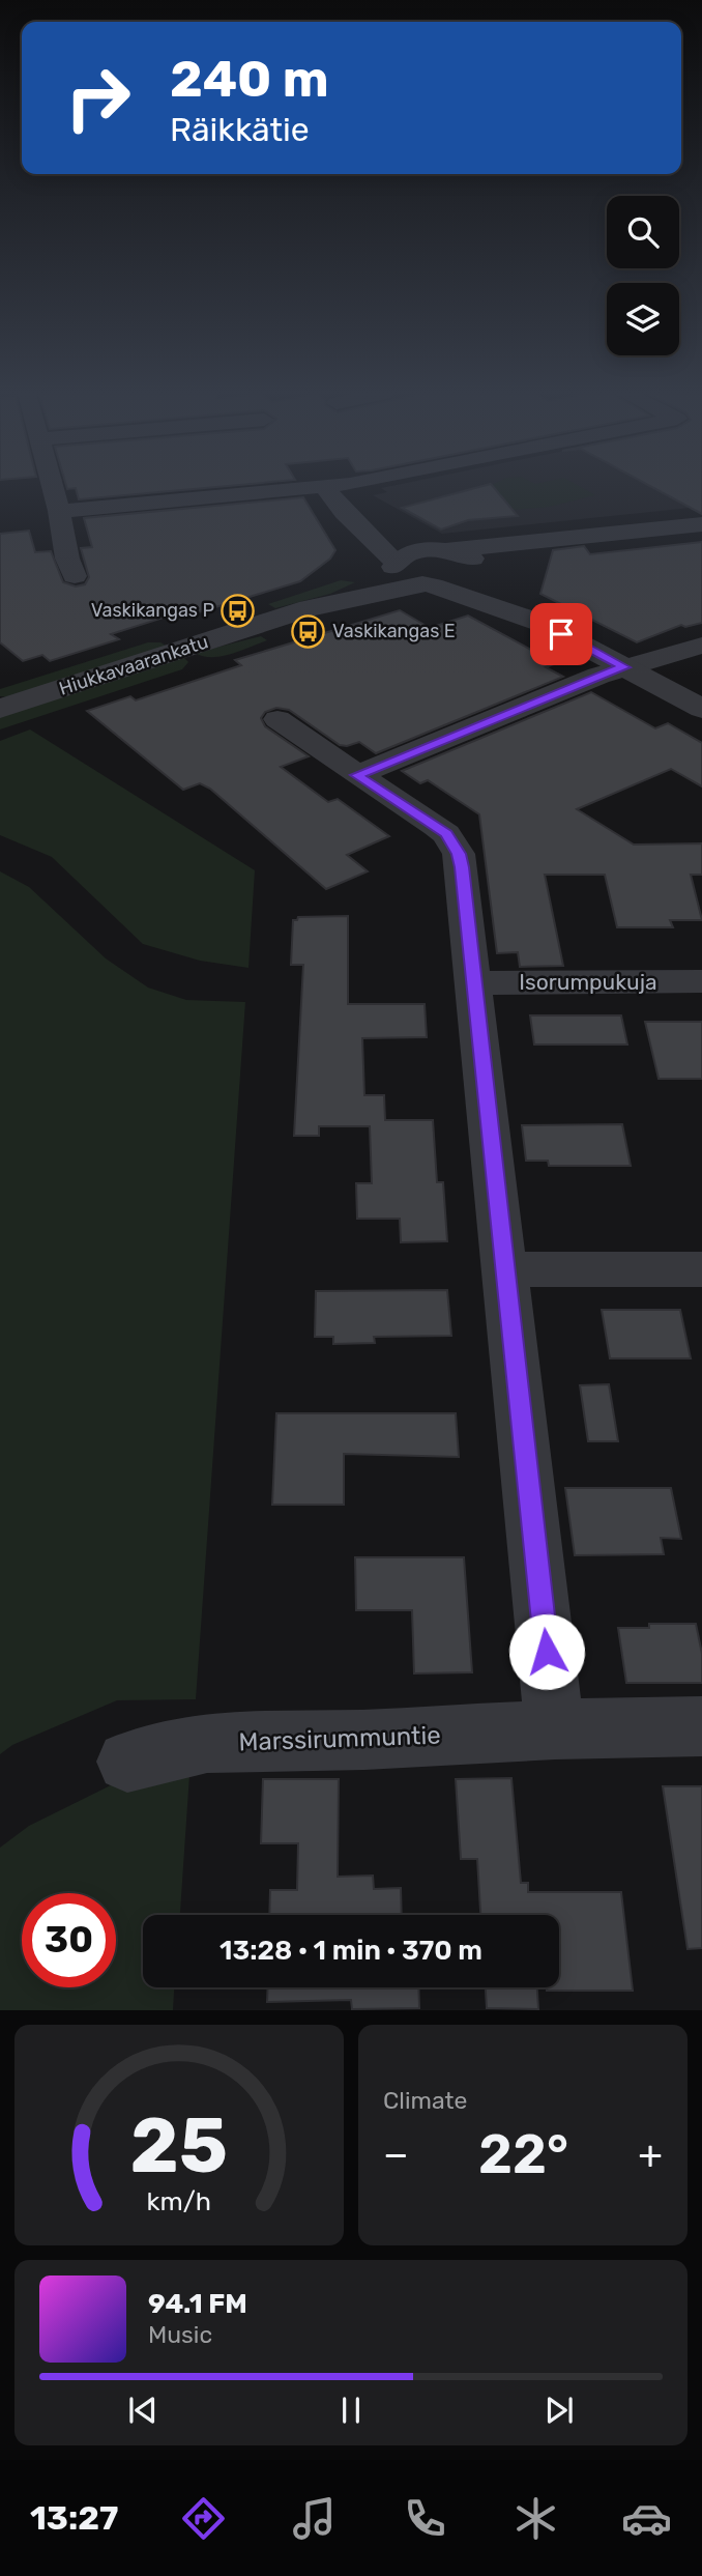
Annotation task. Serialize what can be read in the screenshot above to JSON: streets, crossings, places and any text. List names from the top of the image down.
{
  "streets": {
    "street": ["Hiukkavaarankatu", "Isorumpukuja", "Marssirummuntie"]
  },
  "places": {
    "bus stop": ["Vaskikangas P", "Vaskikangas E"]
  },
  "page": {
    "turn": ["240 m", "Räikkätie"],
    "limit": "30",
    "trip": "13:28 · 1 min · 370 m",
    "tile": "Climate",
    "heat": ["−", "22°", "+"],
    "song": ["94.1 FM", "Music"],
    "tabs": "13:27",
    "gauge": ["25", "km/h"]
  }
}
